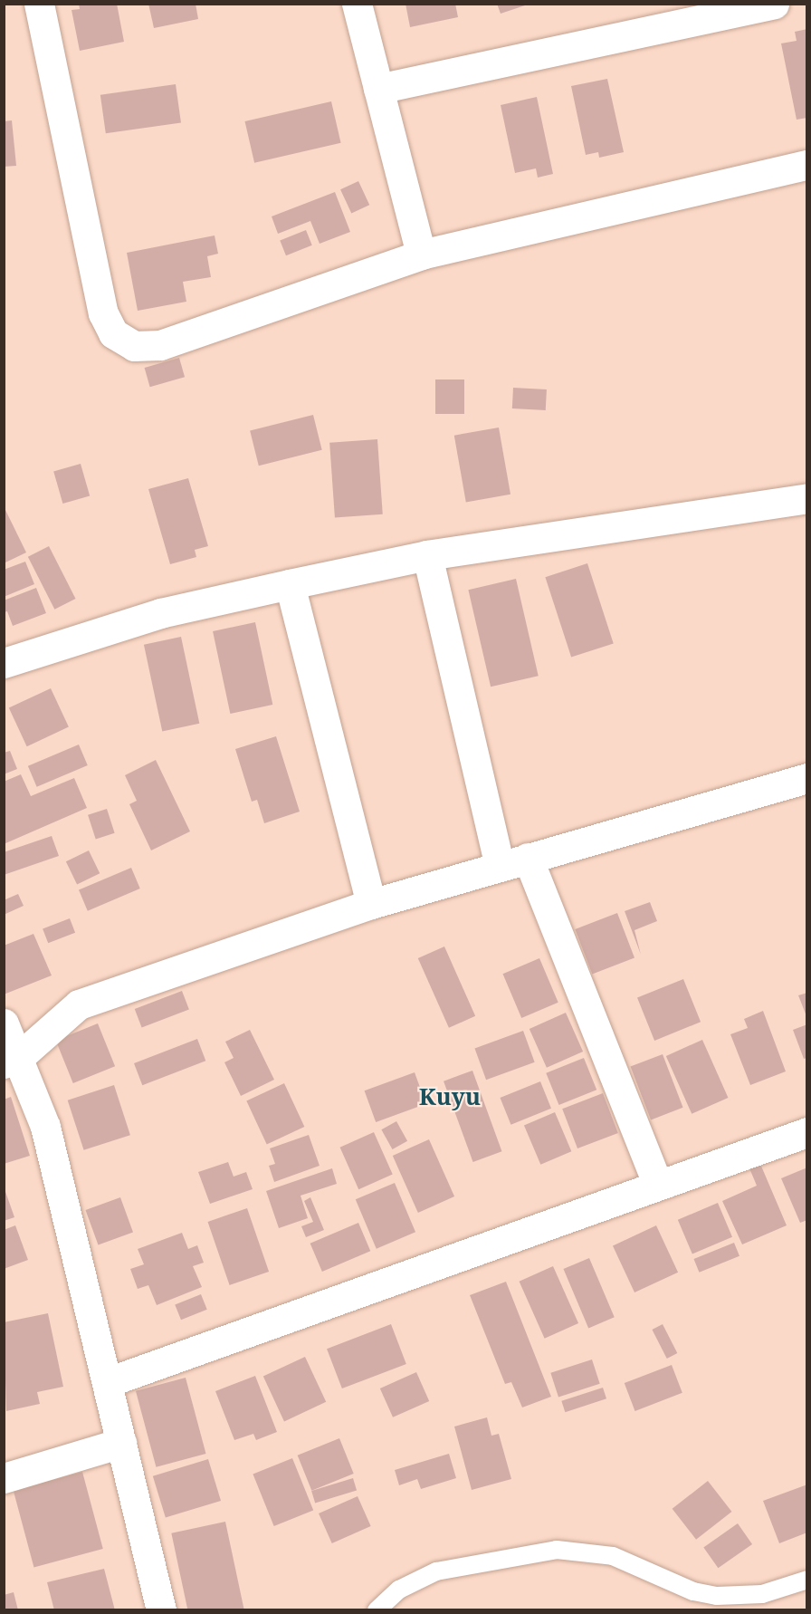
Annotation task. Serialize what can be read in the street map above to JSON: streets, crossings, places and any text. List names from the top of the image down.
{
  "districts": ["Kuyu"]
}
